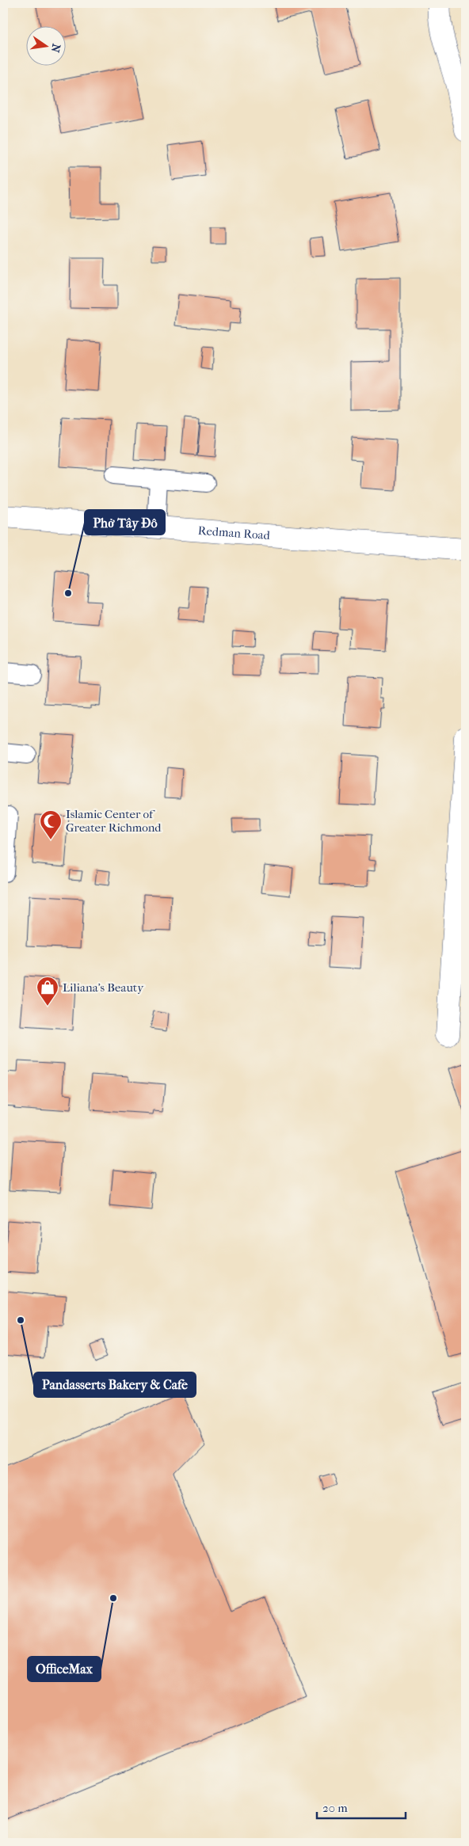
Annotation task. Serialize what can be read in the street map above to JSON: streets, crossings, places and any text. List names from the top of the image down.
{
  "streets": {
    "street": ["Redman Road"]
  },
  "places": {
    "other": ["Phở Tây Đô", "Pandasserts Bakery & Cafe", "OfficeMax"],
    "mosque": ["Islamic Center of Greater Richmond"],
    "shop": ["Liliana's Beauty"]
  },
  "scale_bar": "20 m",
  "north": "right"
}
